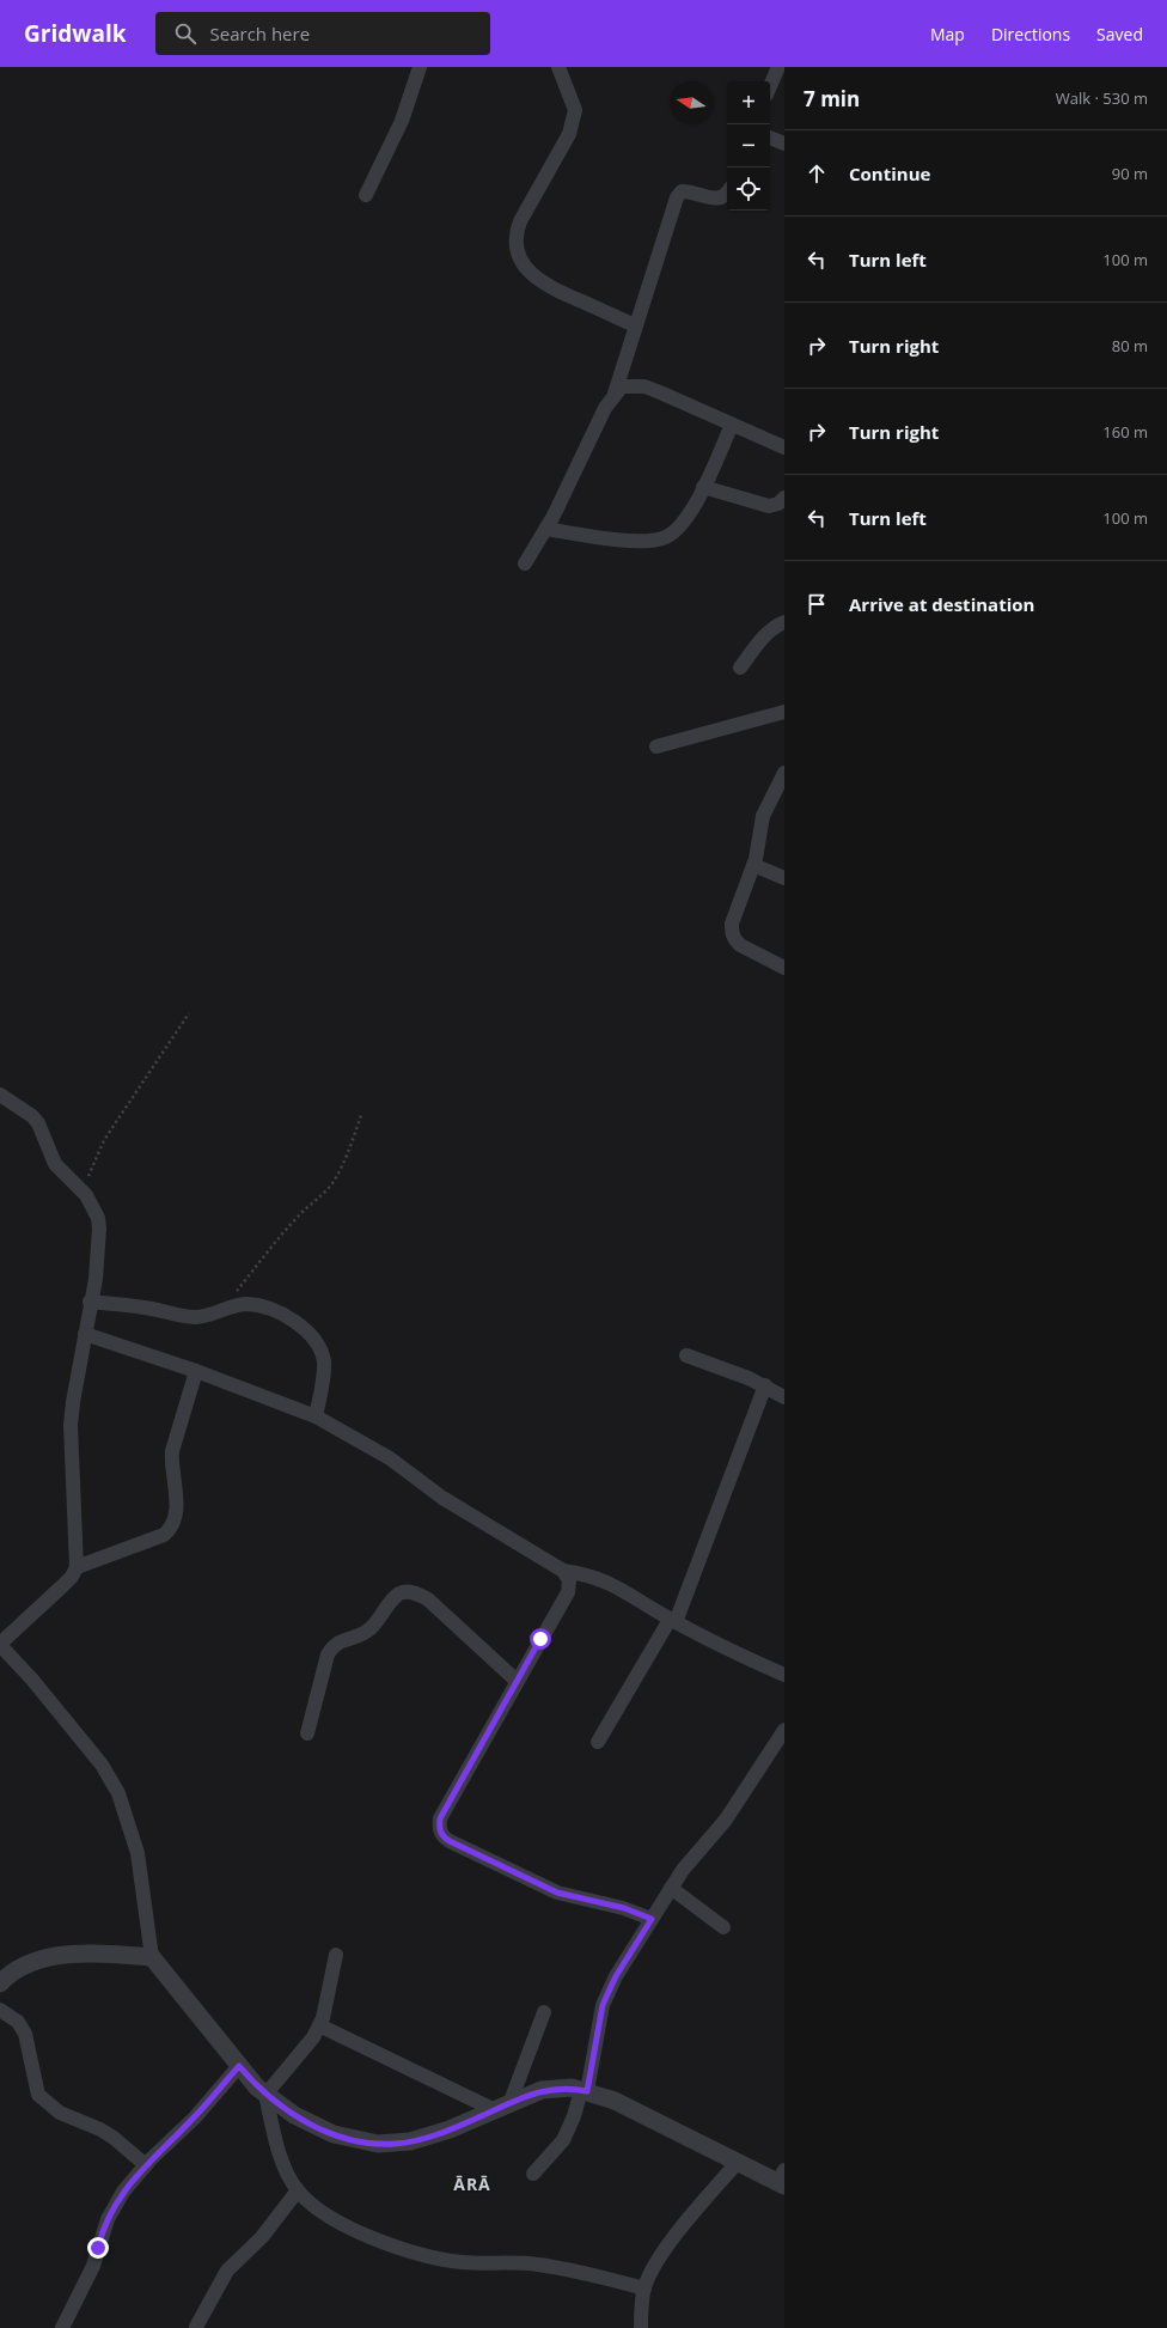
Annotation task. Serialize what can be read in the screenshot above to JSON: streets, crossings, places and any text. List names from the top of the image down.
{
  "districts": ["ĀRĀ"],
  "north": "left",
  "page": {
    "header": "Gridwalk",
    "search": "Search here",
    "nav": ["Map", "Directions", "Saved"],
    "heading": ["7 min", "Walk · 530 m"],
    "map_buttons": ["+", "−"],
    "list": [
      ["Continue", "90 m"],
      ["Turn left", "100 m"],
      ["Turn right", "80 m"],
      ["Turn right", "160 m"],
      ["Turn left", "100 m"],
      "Arrive at destination"
    ]
  }
}
